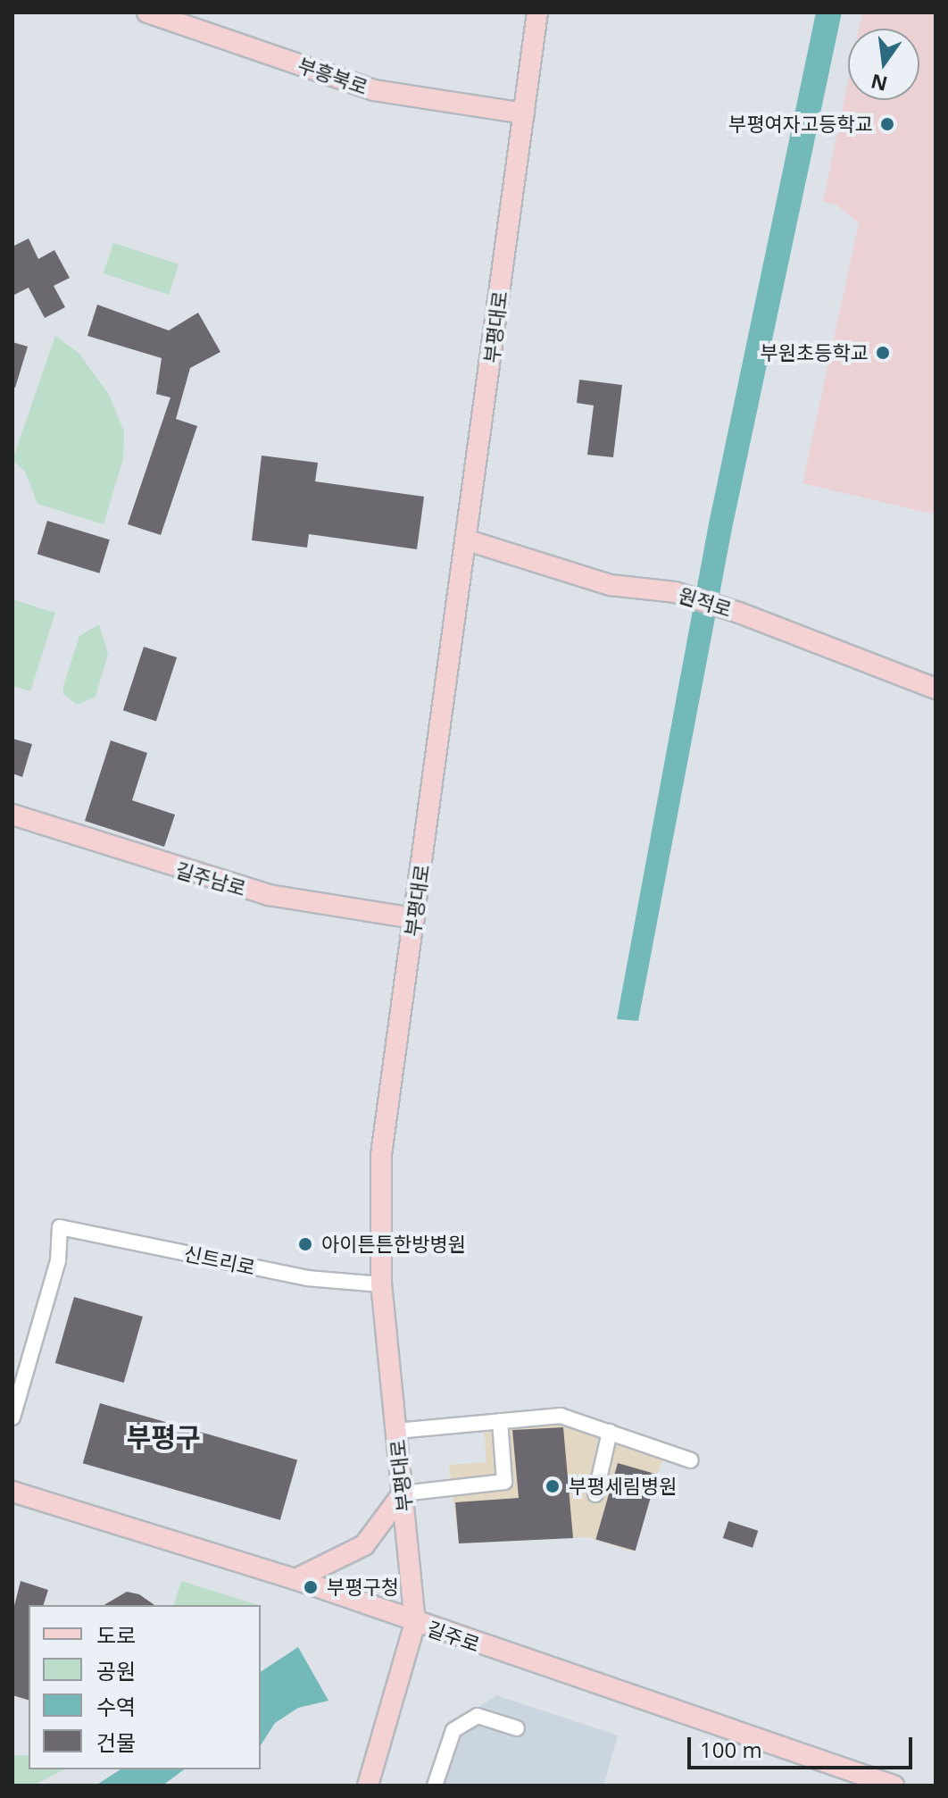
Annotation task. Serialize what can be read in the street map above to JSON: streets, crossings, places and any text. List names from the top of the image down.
{
  "streets": {
    "main road": [
      "부흥북로",
      "부평대로",
      "원적로",
      "길주남로",
      "길주로"
    ],
    "street": ["신트리로"]
  },
  "crossings": [
    ["부흥북로", "부평대로"],
    ["부평대로", "원적로"],
    ["부평대로", "길주남로"],
    ["부평대로", "신트리로"],
    ["부평대로", "길주로"]
  ],
  "districts": ["부평구"],
  "places": [
    "부평여자고등학교",
    "부원초등학교",
    "아이튼튼한방병원",
    "부평세림병원",
    "부평구청"
  ],
  "legend": [
    "도로",
    "공원",
    "수역",
    "건물"
  ],
  "scale_bar": "100 m",
  "north": "bottom"
}
